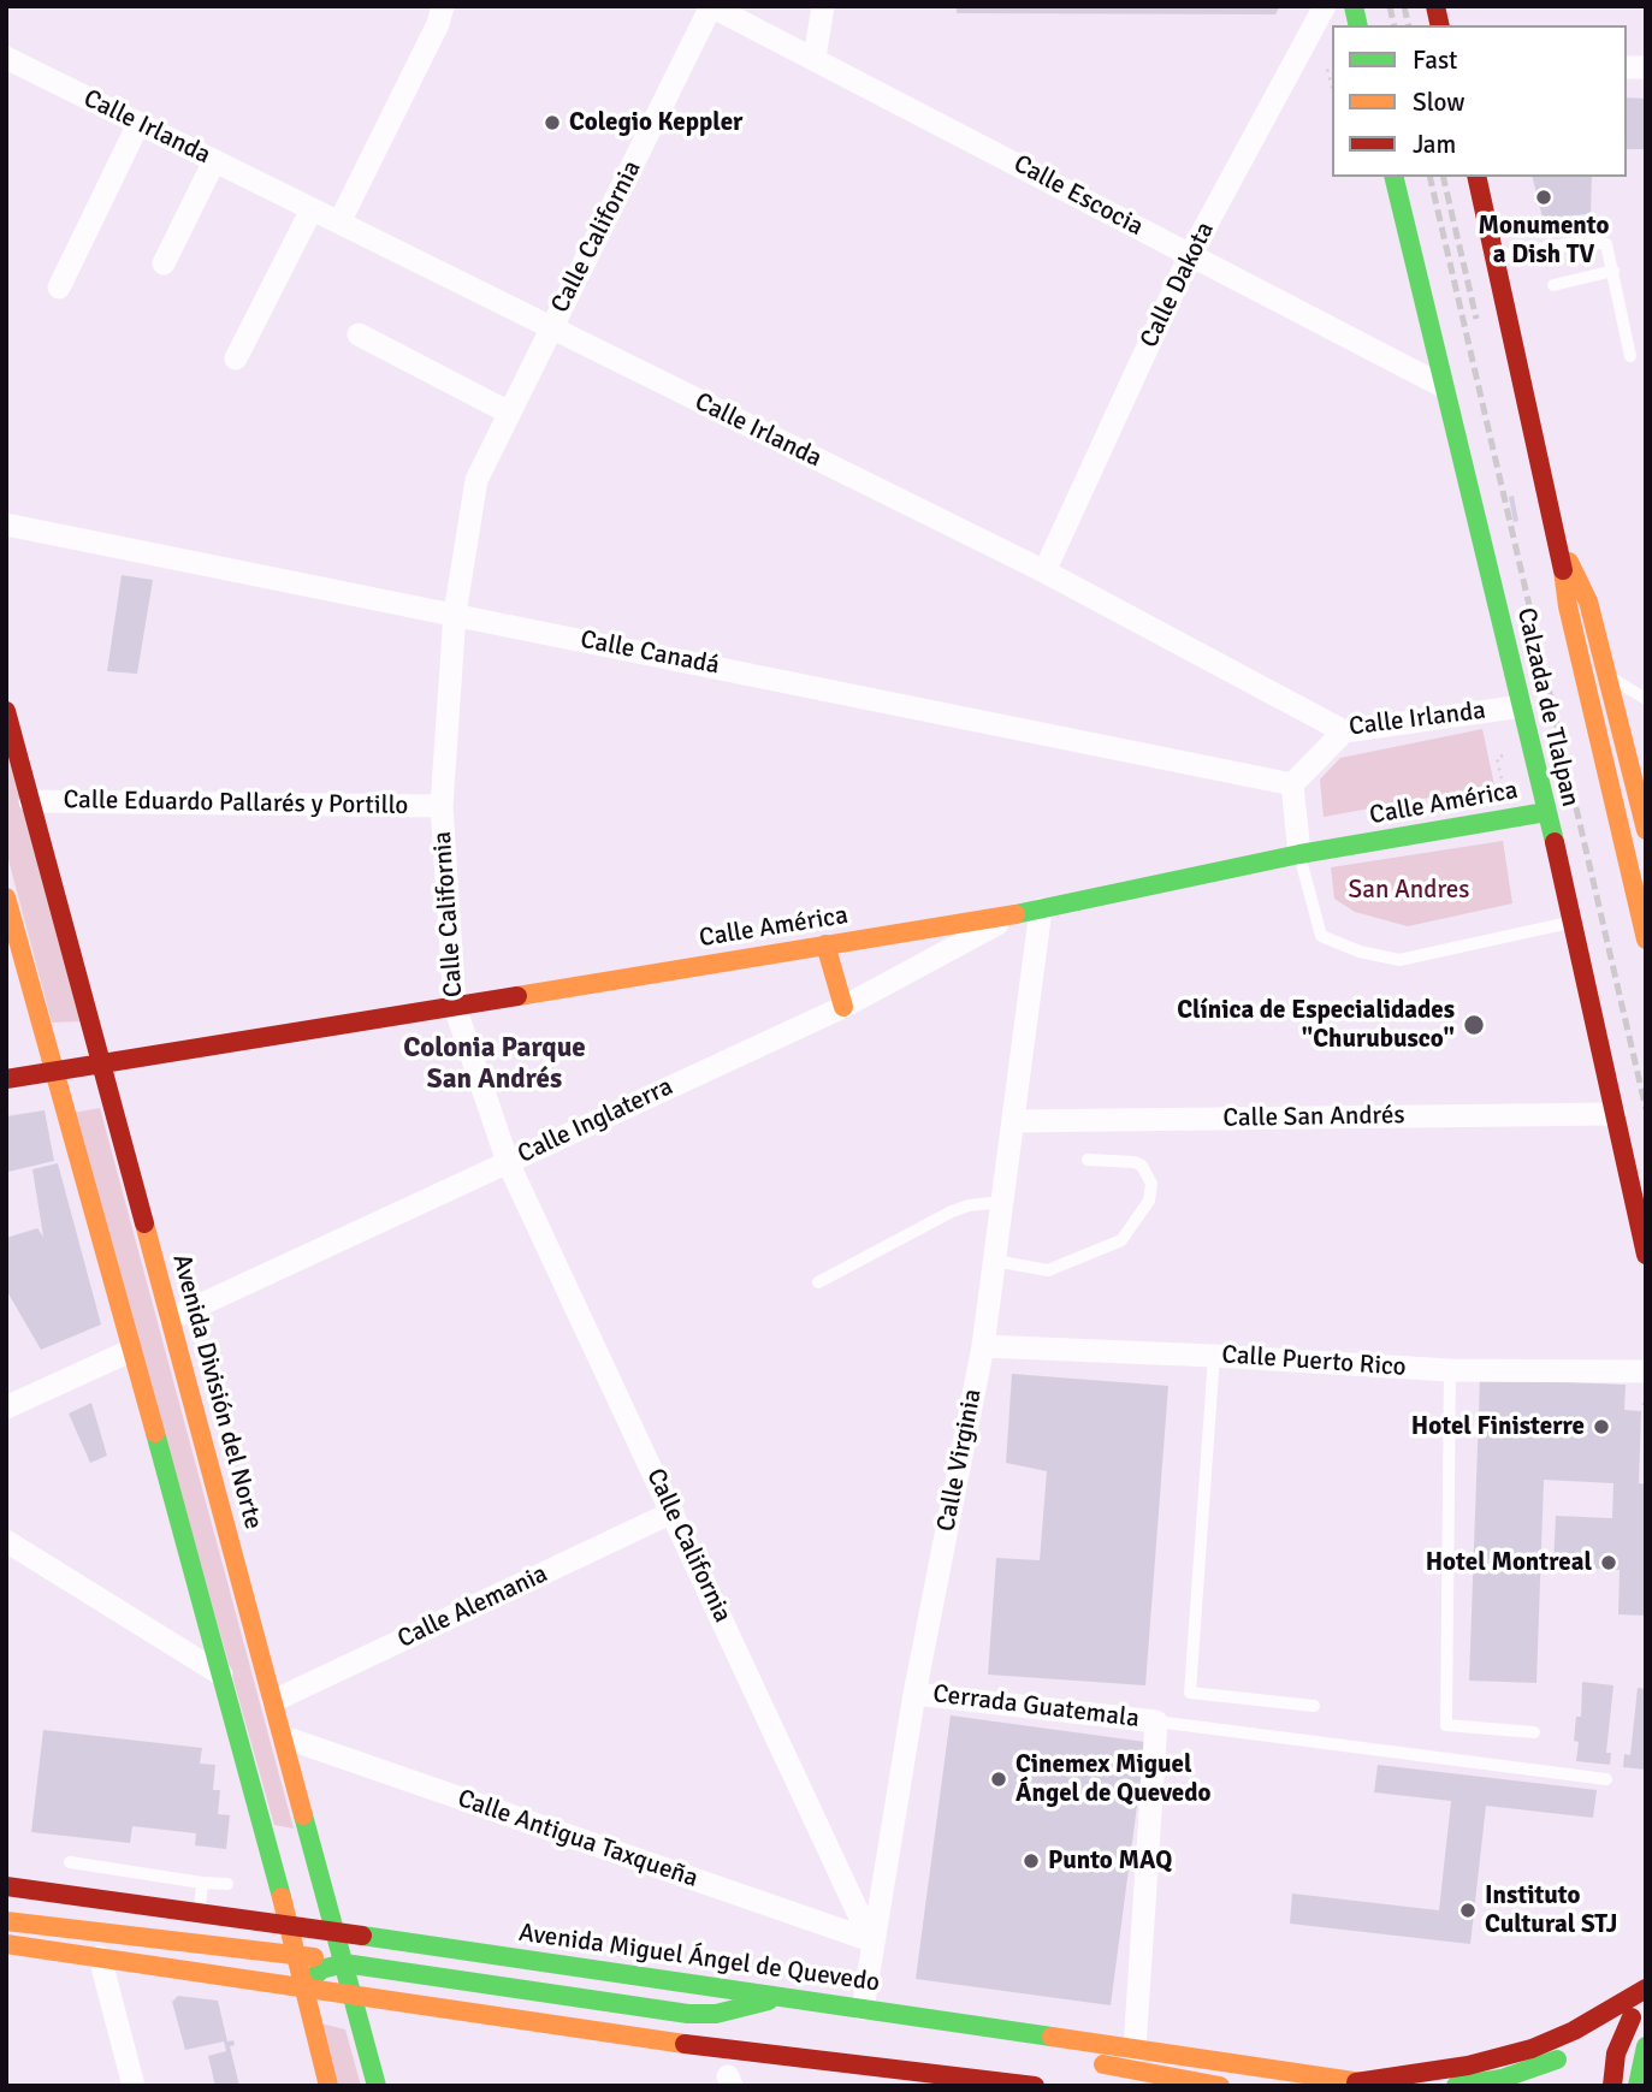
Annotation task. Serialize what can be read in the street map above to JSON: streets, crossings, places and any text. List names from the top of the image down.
{
  "streets": {
    "main road": [
      "Calzada de Tlalpan",
      "Calle América",
      "Avenida División del Norte",
      "Avenida Miguel Ángel de Quevedo"
    ],
    "street": [
      "Calle Irlanda",
      "Calle Escocia",
      "Calle California",
      "Calle Dakota",
      "Calle Canadá",
      "Calle Eduardo Pallarés y Portillo",
      "Calle San Andrés",
      "Calle Inglaterra",
      "Calle Puerto Rico",
      "Calle Virginia",
      "Calle Alemania",
      "Cerrada Guatemala",
      "Calle Antigua Taxqueña"
    ]
  },
  "crossings": [
    ["Calle Irlanda", "Calle California"],
    ["Calle Irlanda", "Calle Dakota"],
    ["Calle Irlanda", "Calzada de Tlalpan"],
    ["Calle Escocia", "Calle California"],
    ["Calle Escocia", "Calle Dakota"],
    ["Calle Escocia", "Calzada de Tlalpan"],
    ["Calle California", "Calle Canadá"],
    ["Calle California", "Calle Eduardo Pallarés y Portillo"],
    ["Calle California", "Calle América"],
    ["Calle California", "Calle Inglaterra"],
    ["Calle California", "Calle Virginia"],
    ["Calle California", "Calle Alemania"],
    ["Calle California", "Calle Antigua Taxqueña"],
    ["Calzada de Tlalpan", "Calle América"],
    ["Calzada de Tlalpan", "Calle San Andrés"],
    ["Calle Eduardo Pallarés y Portillo", "Avenida División del Norte"],
    ["Calle América", "Calle Inglaterra"],
    ["Calle América", "Avenida División del Norte"],
    ["Calle América", "Calle Virginia"],
    ["Calle San Andrés", "Calle Virginia"],
    ["Calle Inglaterra", "Avenida División del Norte"],
    ["Calle Puerto Rico", "Calle Virginia"],
    ["Avenida División del Norte", "Calle Alemania"],
    ["Avenida División del Norte", "Calle Antigua Taxqueña"],
    ["Avenida División del Norte", "Avenida Miguel Ángel de Quevedo"],
    ["Calle Virginia", "Cerrada Guatemala"],
    ["Calle Virginia", "Calle Antigua Taxqueña"],
    ["Calle Virginia", "Avenida Miguel Ángel de Quevedo"]
  ],
  "districts": ["Colonia Parque San Andrés"],
  "parks": ["San Andres"],
  "places": [
    "Colegio Keppler",
    "Monumento a Dish TV",
    "Clínica de Especialidades \"Churubusco\"",
    "Hotel Finisterre",
    "Hotel Montreal",
    "Cinemex Miguel Ángel de Quevedo",
    "Punto MAQ",
    "Instituto Cultural STJ"
  ],
  "legend": ["Fast", "Slow", "Jam"]
}
